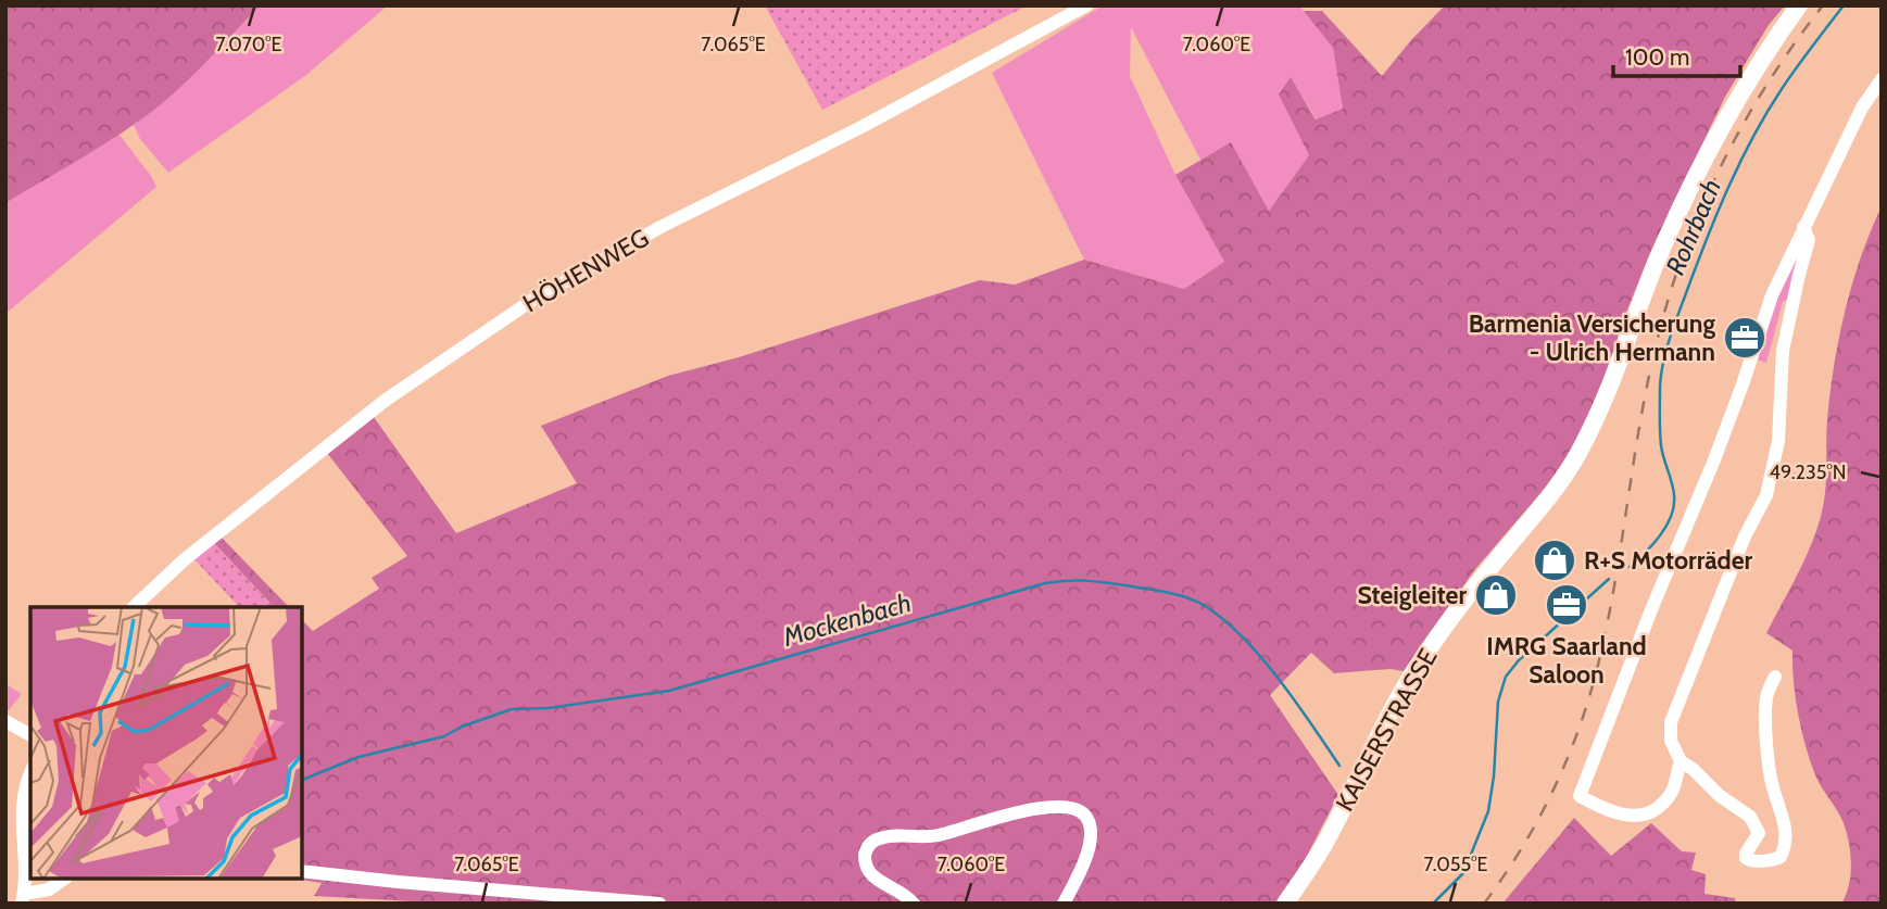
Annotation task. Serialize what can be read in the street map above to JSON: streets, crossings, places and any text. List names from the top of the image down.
{
  "streets": {
    "main road": ["KAISERSTRASSE"],
    "street": ["HÖHENWEG"]
  },
  "water": ["Rohrbach", "Mockenbach"],
  "places": {
    "office": ["Barmenia Versicherung - Ulrich Hermann", "IMRG Saarland Saloon"],
    "shop": ["R+S Motorräder", "Steigleiter"]
  },
  "scale_bar": "100 m",
  "coordinates": [
    "7.070°E",
    "7.065°E",
    "7.060°E",
    "49.235°N",
    "7.055°E"
  ]
}
